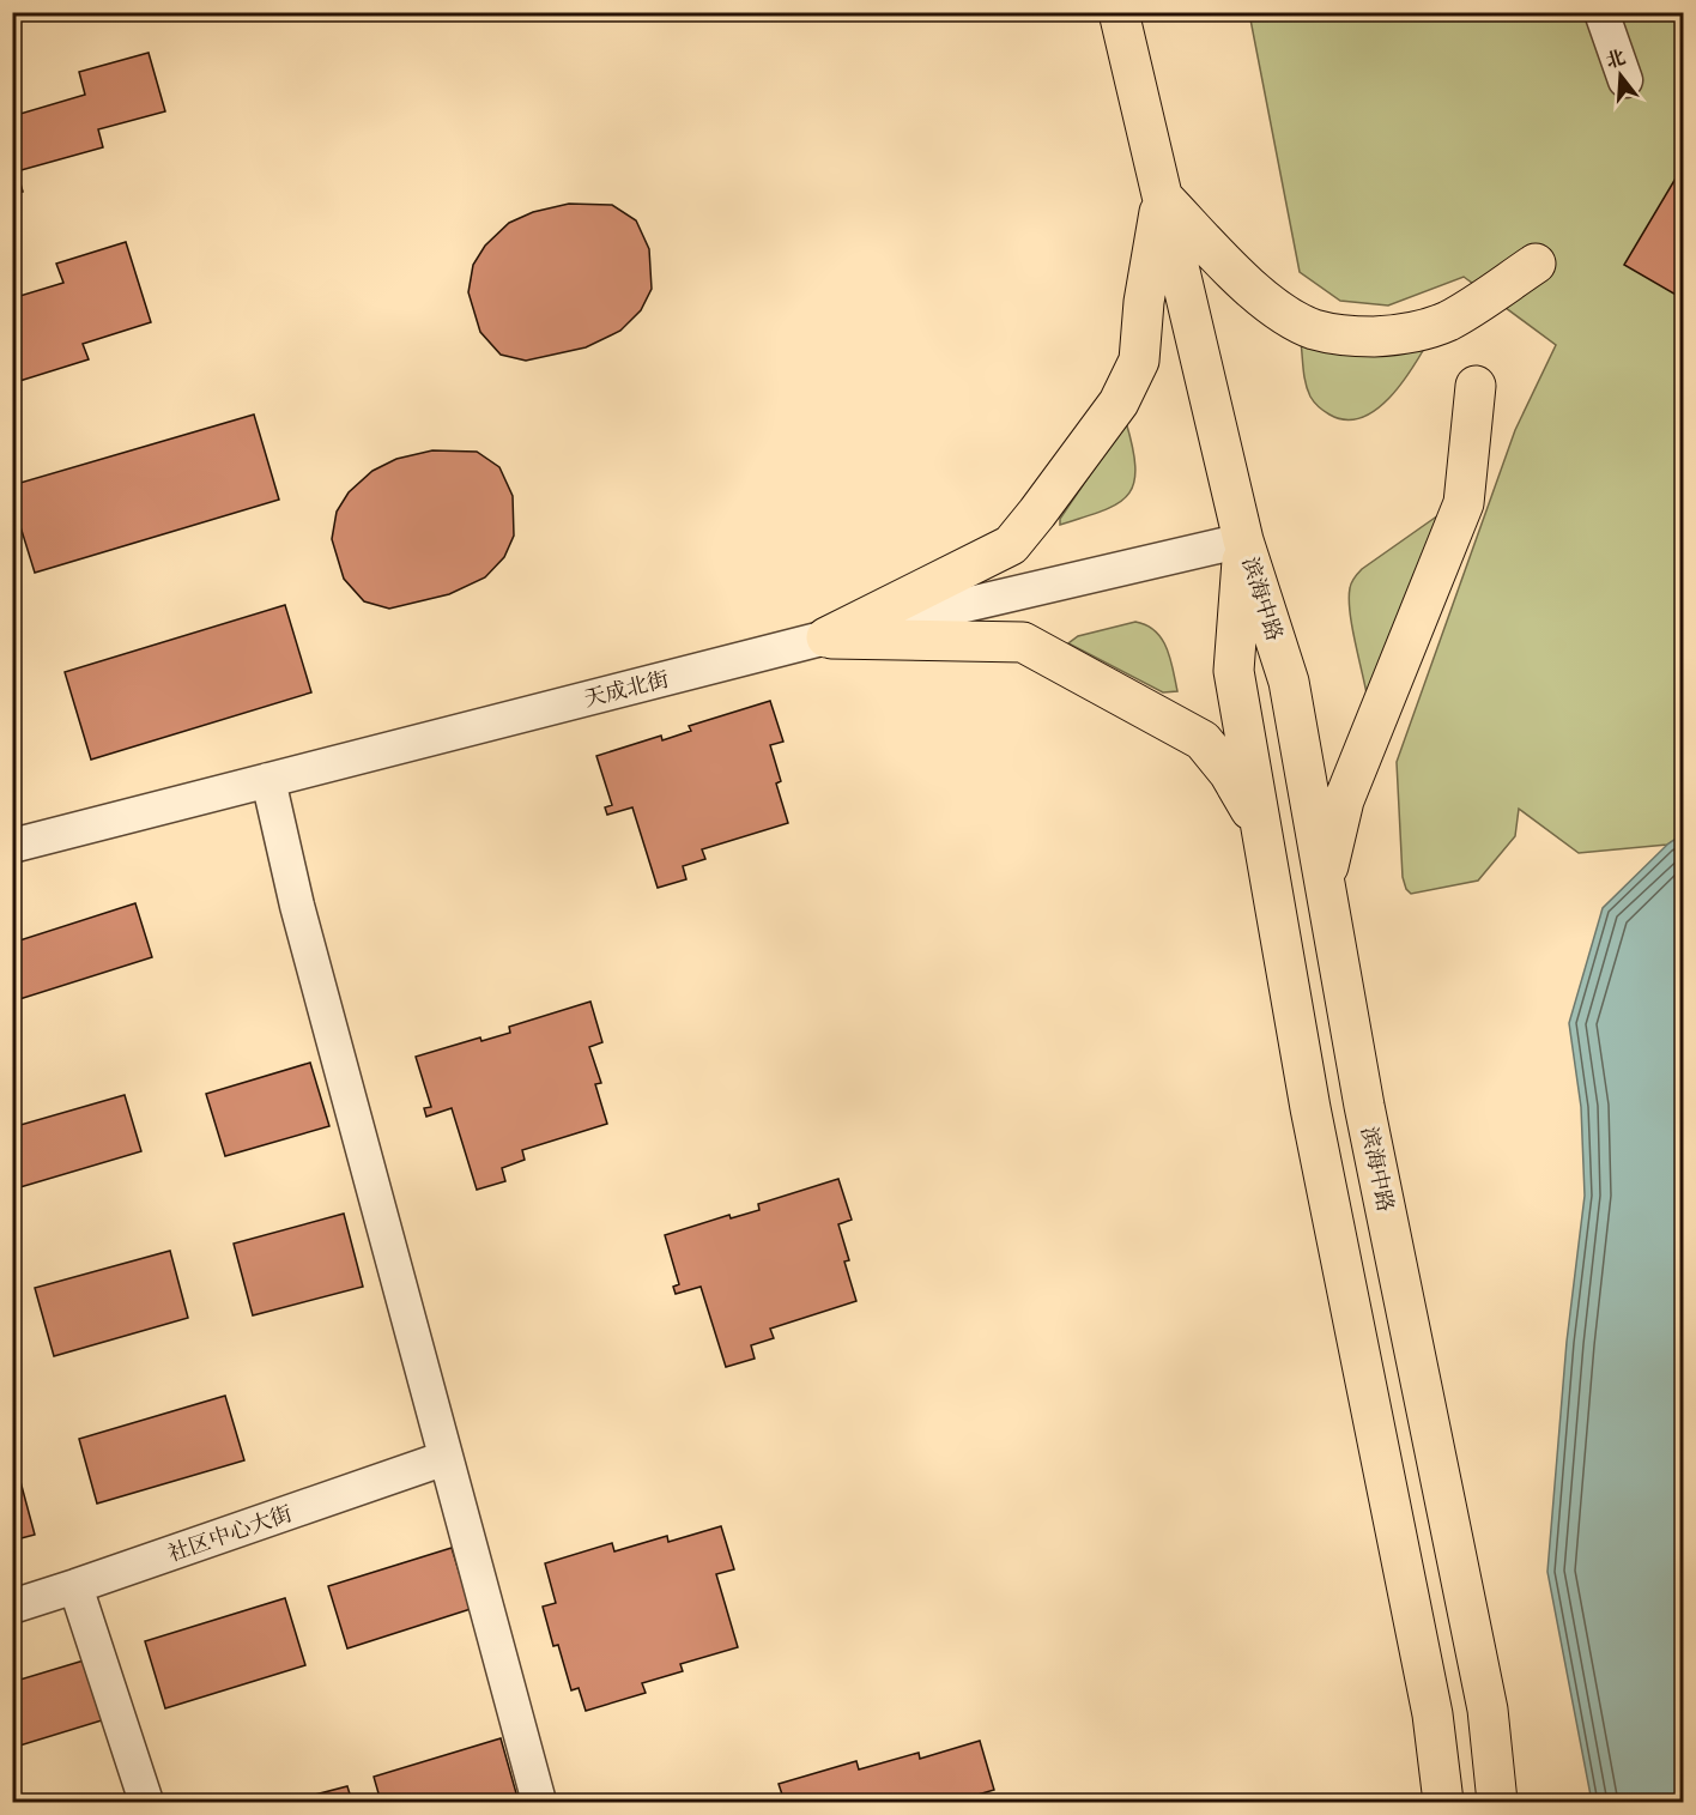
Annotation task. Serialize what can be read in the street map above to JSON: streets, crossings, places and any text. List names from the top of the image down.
{
  "streets": {
    "main road": ["滨海中路"],
    "street": ["天成北街", "社区中心大街"]
  },
  "crossings": [
    ["滨海中路", "天成北街"]
  ],
  "north": "top"
}
